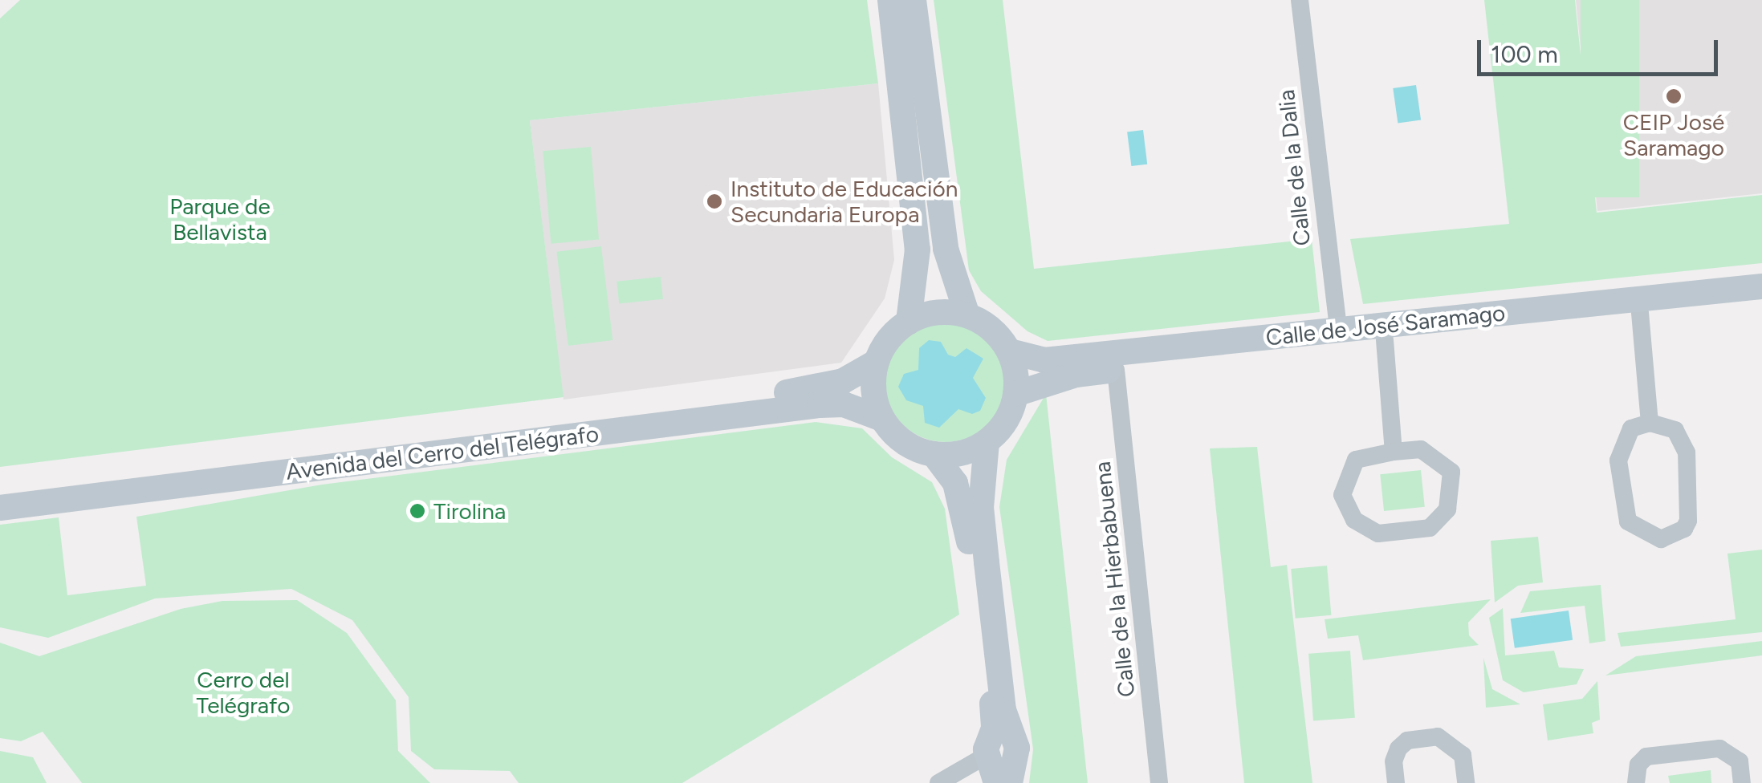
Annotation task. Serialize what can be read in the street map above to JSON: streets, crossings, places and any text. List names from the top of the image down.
{
  "streets": {
    "street": [
      "Calle de la Dalia",
      "Calle de José Saramago",
      "Avenida del Cerro del Telégrafo",
      "Calle de la Hierbabuena"
    ]
  },
  "crossings": [
    ["Calle de la Dalia", "Calle de José Saramago"],
    ["Calle de José Saramago", "Avenida del Cerro del Telégrafo"],
    ["Calle de José Saramago", "Calle de la Hierbabuena"]
  ],
  "parks": ["Parque de Bellavista", "Cerro del Telégrafo"],
  "places": ["CEIP José Saramago", "Instituto de Educación Secundaria Europa", "Tirolina"],
  "scale_bar": "100 m"
}
